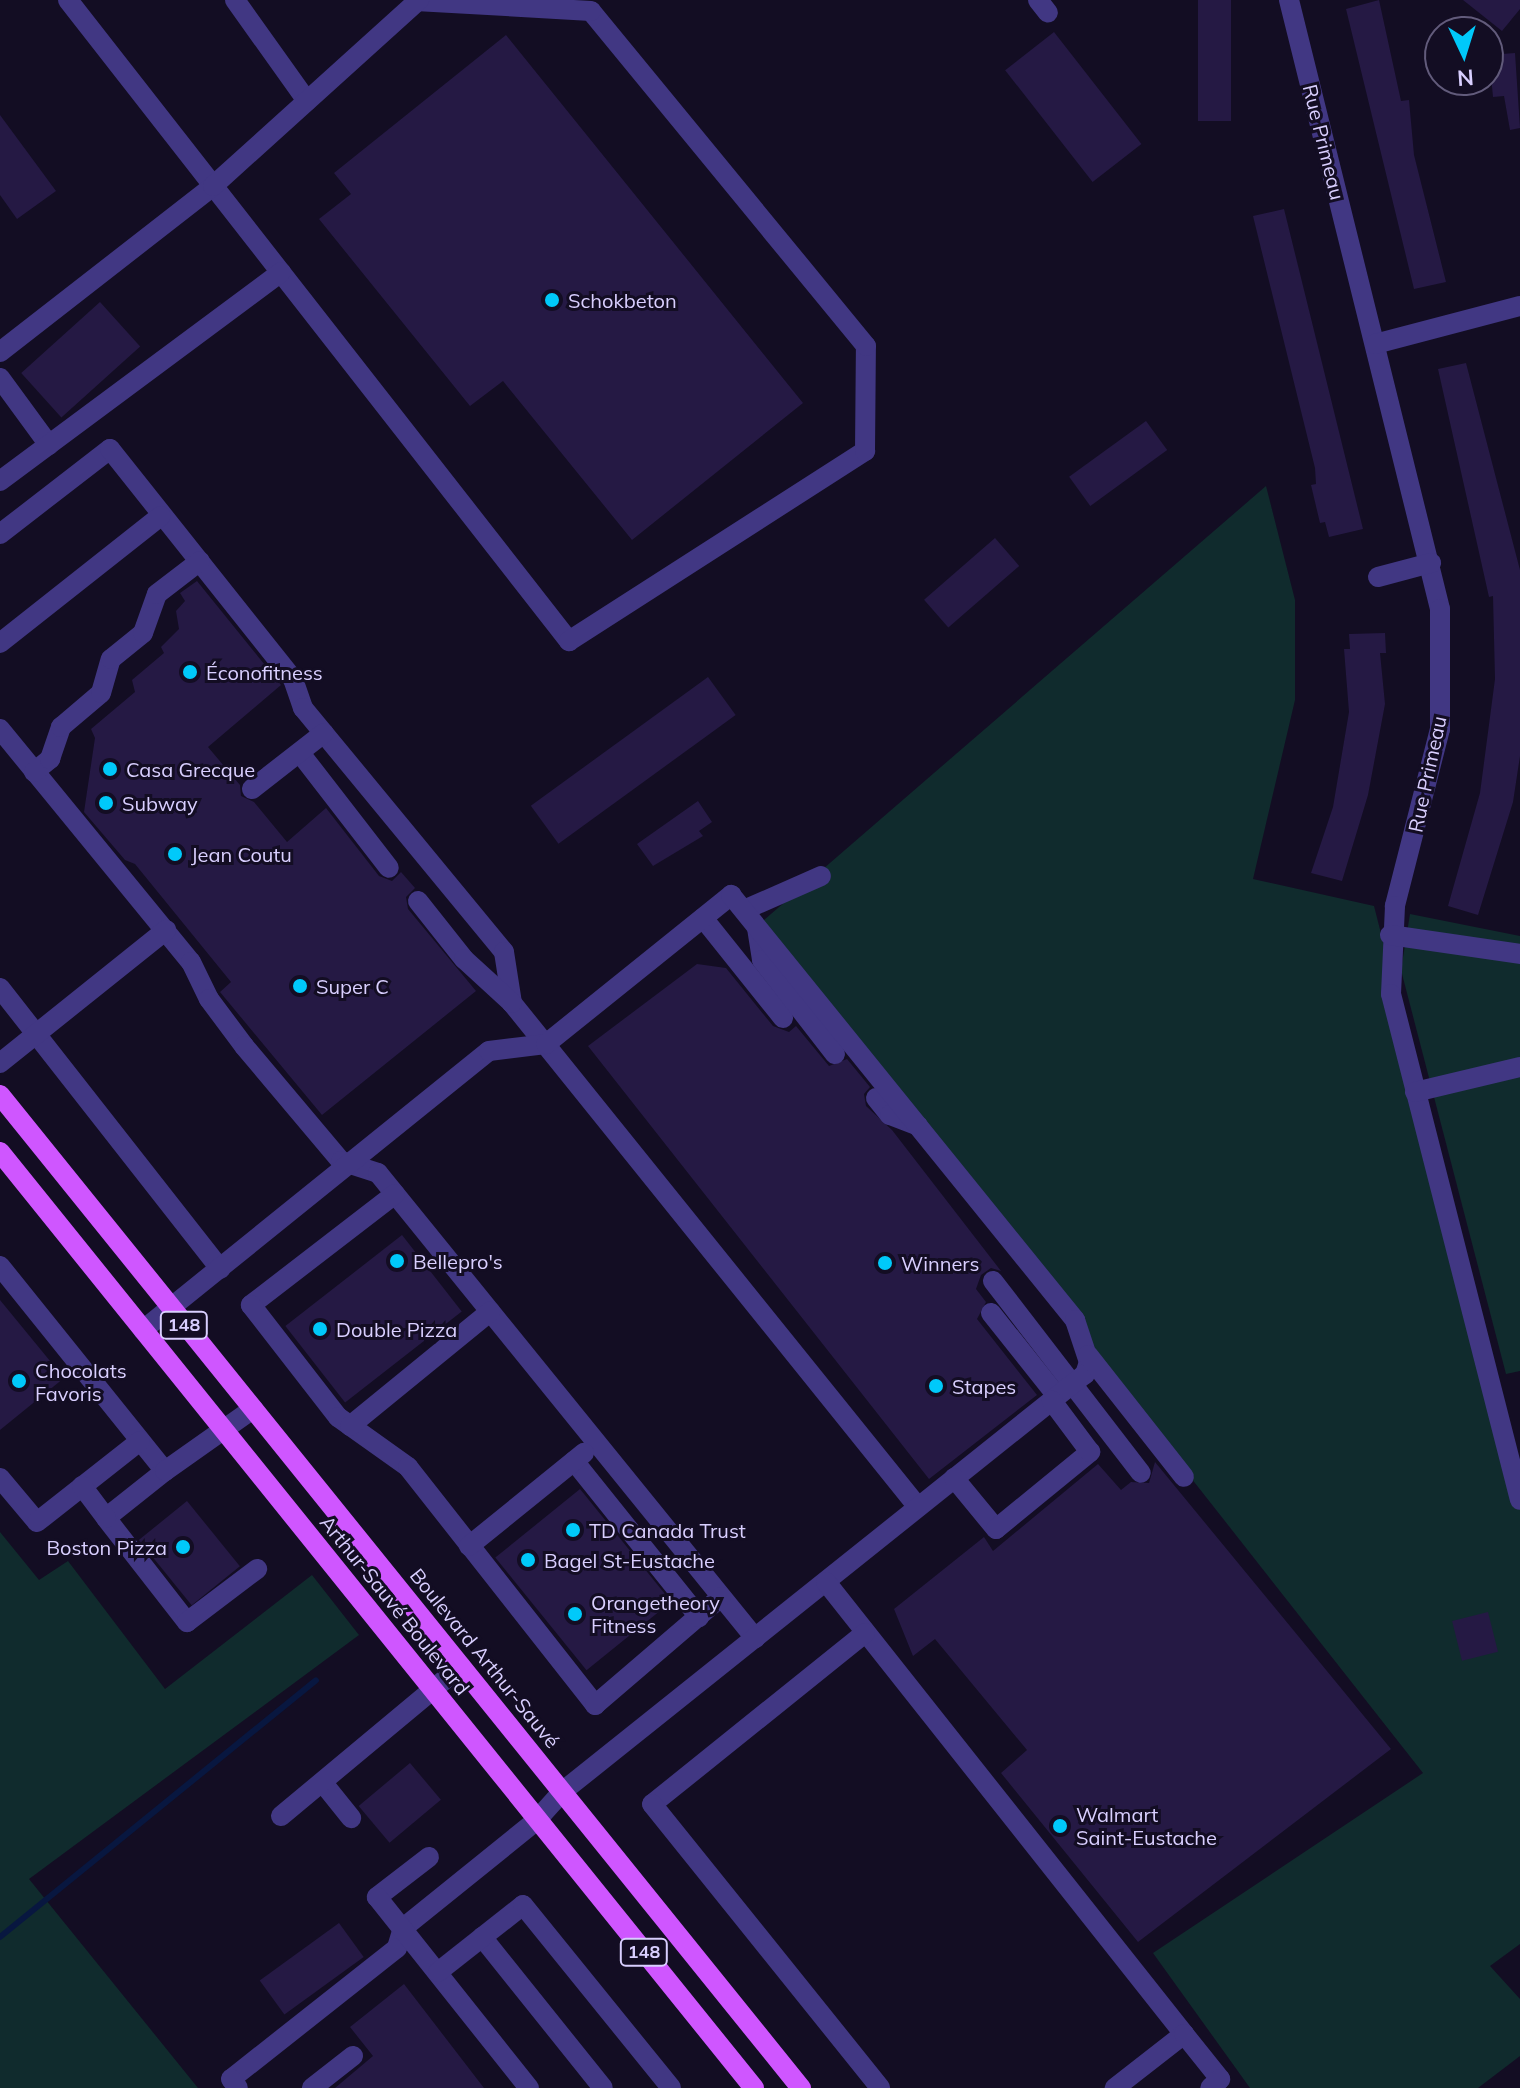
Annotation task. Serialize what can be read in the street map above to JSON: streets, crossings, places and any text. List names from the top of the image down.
{
  "streets": {
    "main road": ["148", "Arthur-Sauvé Boulevard", "Boulevard Arthur-Sauvé"],
    "street": ["Rue Primeau"]
  },
  "crossings": [
    ["148", "Boulevard Arthur-Sauvé"]
  ],
  "places": [
    "Schokbeton",
    "Éconofitness",
    "Casa Grecque",
    "Subway",
    "Jean Coutu",
    "Super C",
    "Bellepro's",
    "Winners",
    "Double Pizza",
    "Chocolats Favoris",
    "Stapes",
    "TD Canada Trust",
    "Boston Pizza",
    "Bagel St-Eustache",
    "Orangetheory Fitness",
    "Walmart Saint-Eustache"
  ],
  "north": "bottom"
}
